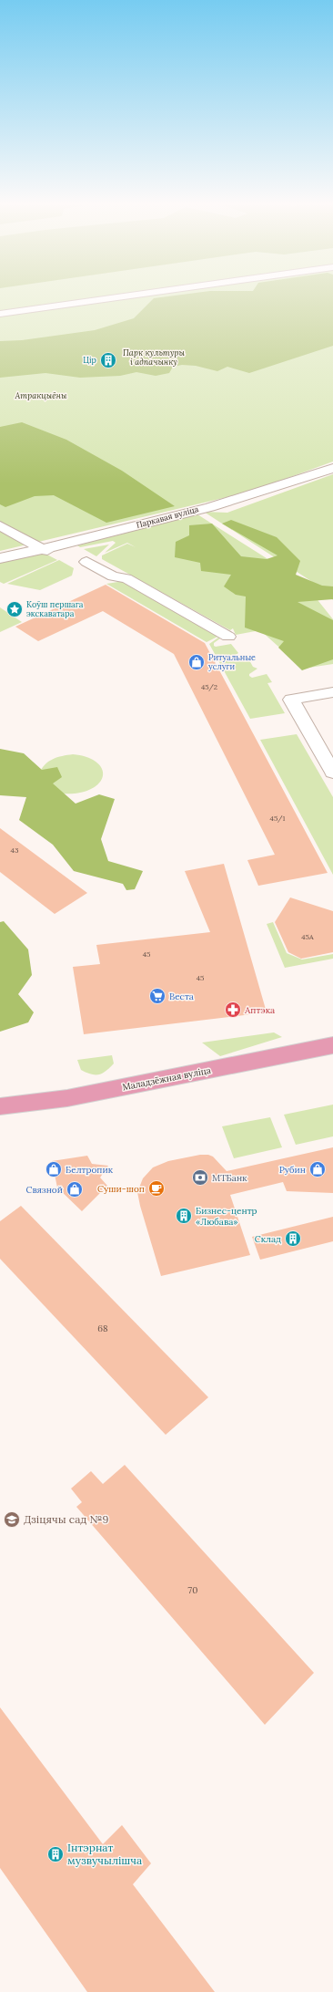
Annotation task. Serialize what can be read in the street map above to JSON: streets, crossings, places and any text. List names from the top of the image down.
{
  "streets": {
    "main road": ["Маладзёжная вуліца"],
    "street": ["Паркавая вуліца"]
  },
  "parks": ["Парк культуры і адпачынку", "Атракцыёны"],
  "places": {
    "building": [
      "Цір",
      "Бизнес-центр «Любава»",
      "Склад",
      "Інтэрнат музвучылішча"
    ],
    "place": ["Коўш першага экскаватара"],
    "shop": [
      "Ритуальные услуги",
      "Белтропик",
      "Рубин",
      "Связной"
    ],
    "supermarket": ["Веста"],
    "pharmacy": ["Аптэка"],
    "bank": ["МТБанк"],
    "cafe": ["Суши-шоп"],
    "school or university": ["Дзіцячы сад №9"]
  },
  "house_numbers": [
    "45/2",
    "45/1",
    "43",
    "45А",
    "45",
    "45",
    "68",
    "70"
  ]
}
